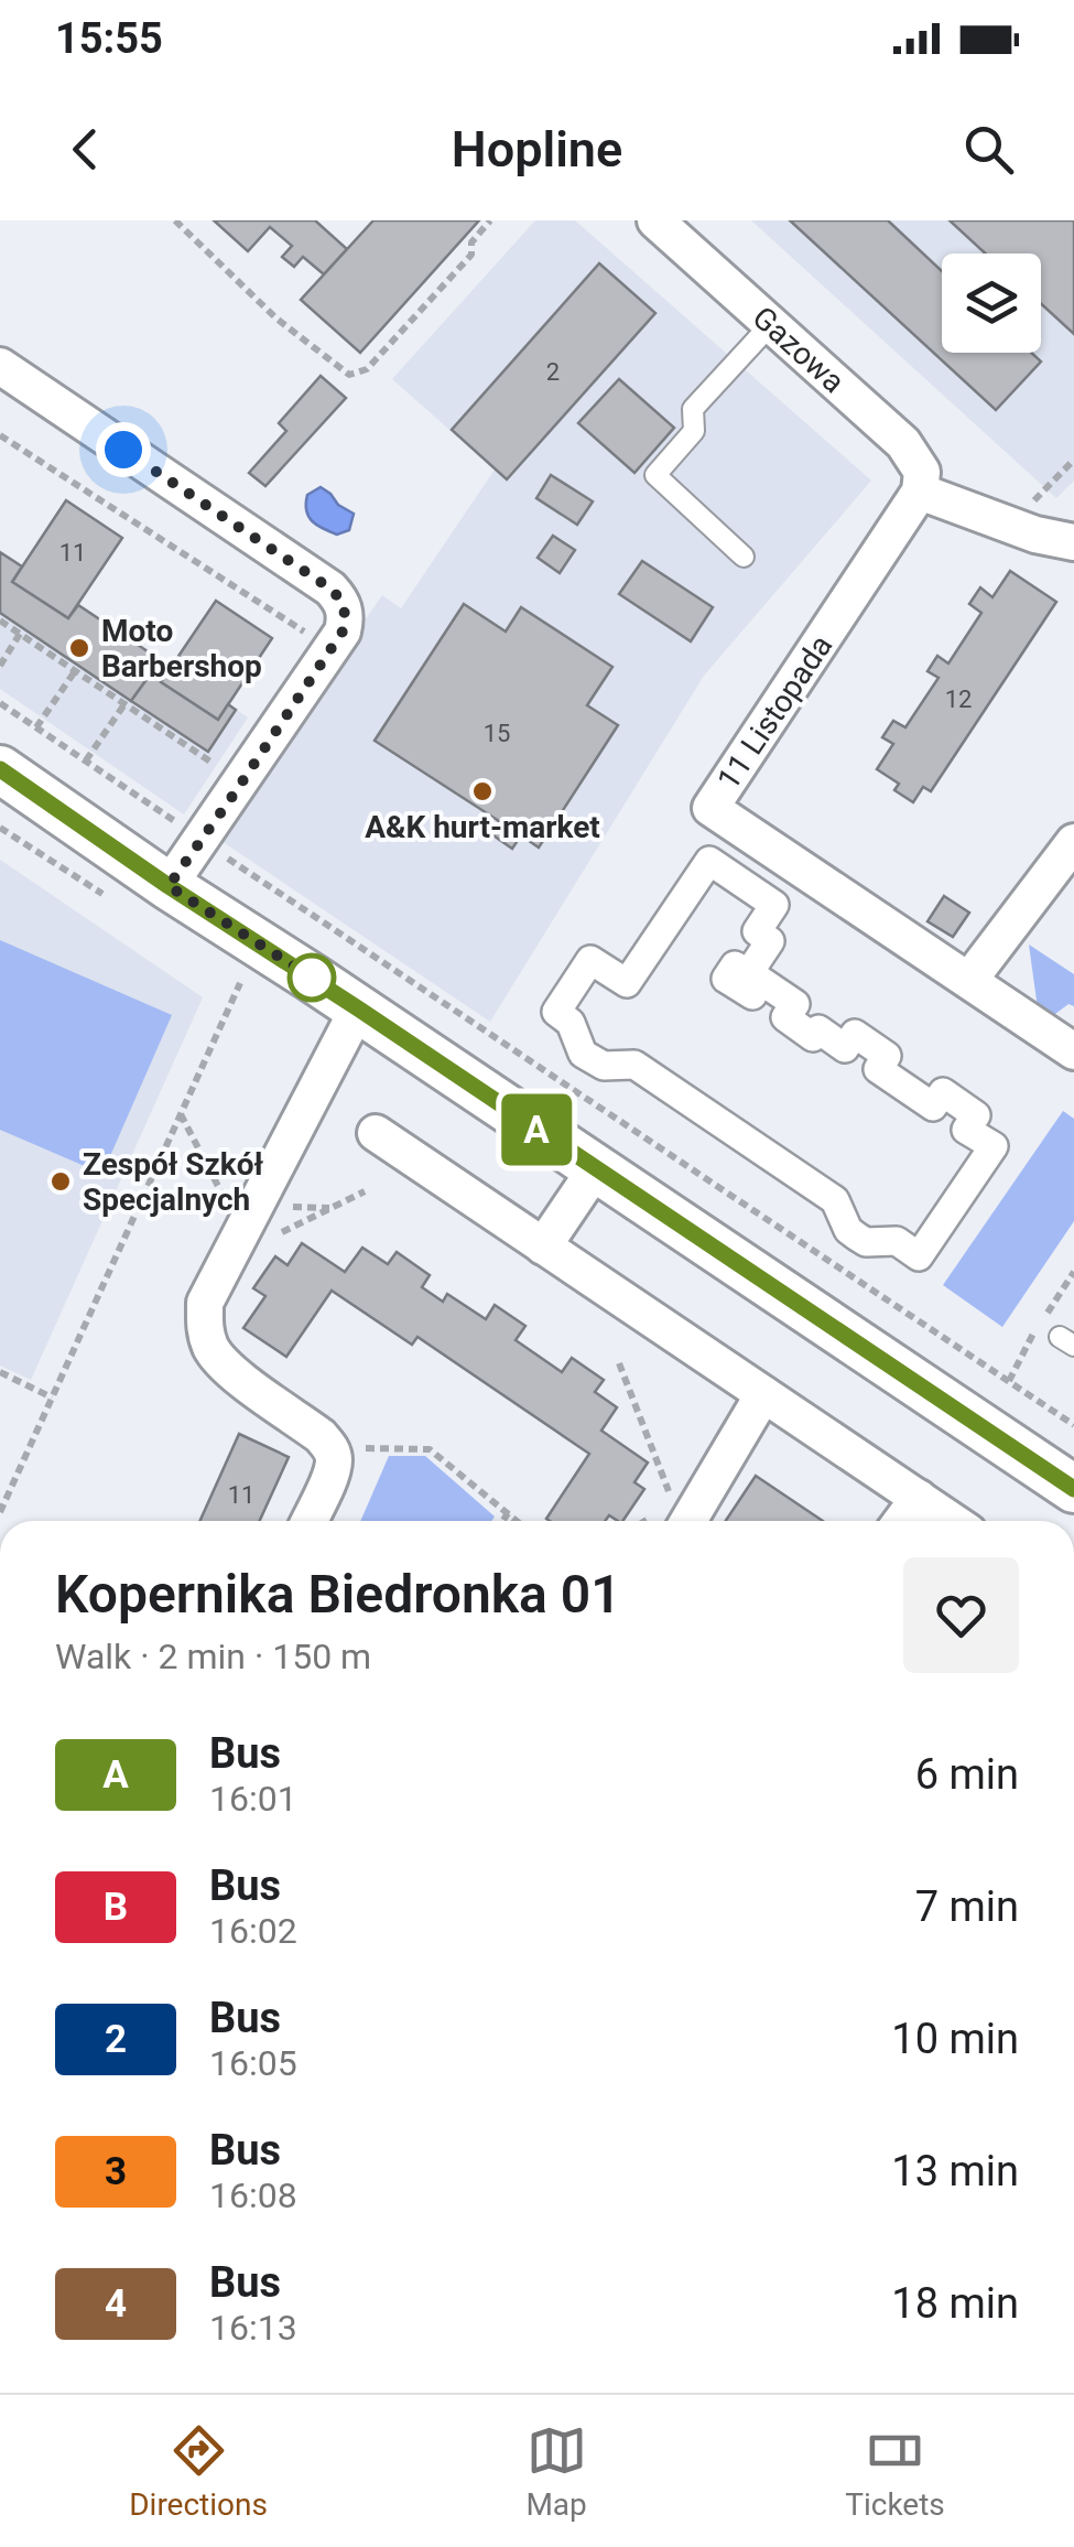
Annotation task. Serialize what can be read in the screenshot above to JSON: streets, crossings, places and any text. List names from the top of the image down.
{
  "streets": {
    "street": ["Gazowa", "11 Listopada"]
  },
  "crossings": [
    ["Gazowa", "11 Listopada"]
  ],
  "places": ["Moto Barbershop", "A&K hurt-market", "Zespół Szkół Specjalnych"],
  "lines": ["bus line A"],
  "house_numbers": [
    "2",
    "11",
    "12",
    "15",
    "11"
  ],
  "page": {
    "status": "15:55",
    "header": "Hopline",
    "on_map": "A",
    "heading": ["Kopernika Biedronka 01", "Walk · 2 min · 150 m"],
    "list": [
      {
        "mark": "A",
        "name": "Bus",
        "note": "16:01",
        "value": "6 min"
      },
      {
        "mark": "B",
        "name": "Bus",
        "note": "16:02",
        "value": "7 min"
      },
      {
        "mark": "2",
        "name": "Bus",
        "note": "16:05",
        "value": "10 min"
      },
      {
        "mark": "3",
        "name": "Bus",
        "note": "16:08",
        "value": "13 min"
      },
      {
        "mark": "4",
        "name": "Bus",
        "note": "16:13",
        "value": "18 min"
      }
    ],
    "tabs": ["Directions", "Map", "Tickets"]
  }
}
